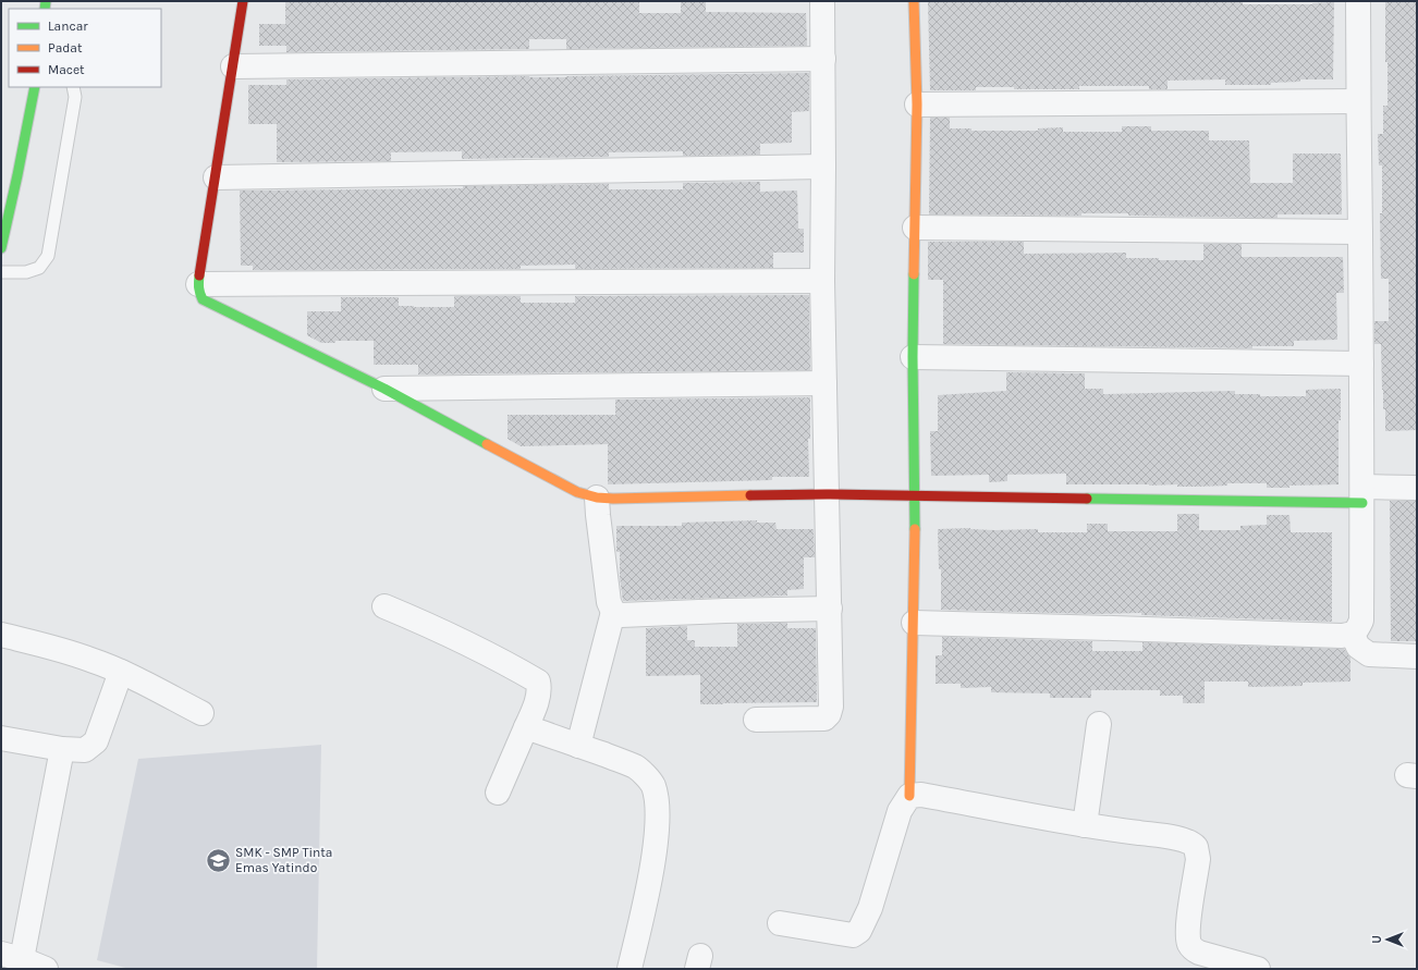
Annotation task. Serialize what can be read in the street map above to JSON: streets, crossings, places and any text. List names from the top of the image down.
{
  "places": {
    "school or university": ["SMK - SMP Tinta Emas Yatindo"]
  },
  "legend": ["Lancar", "Padat", "Macet"],
  "north": "left"
}
